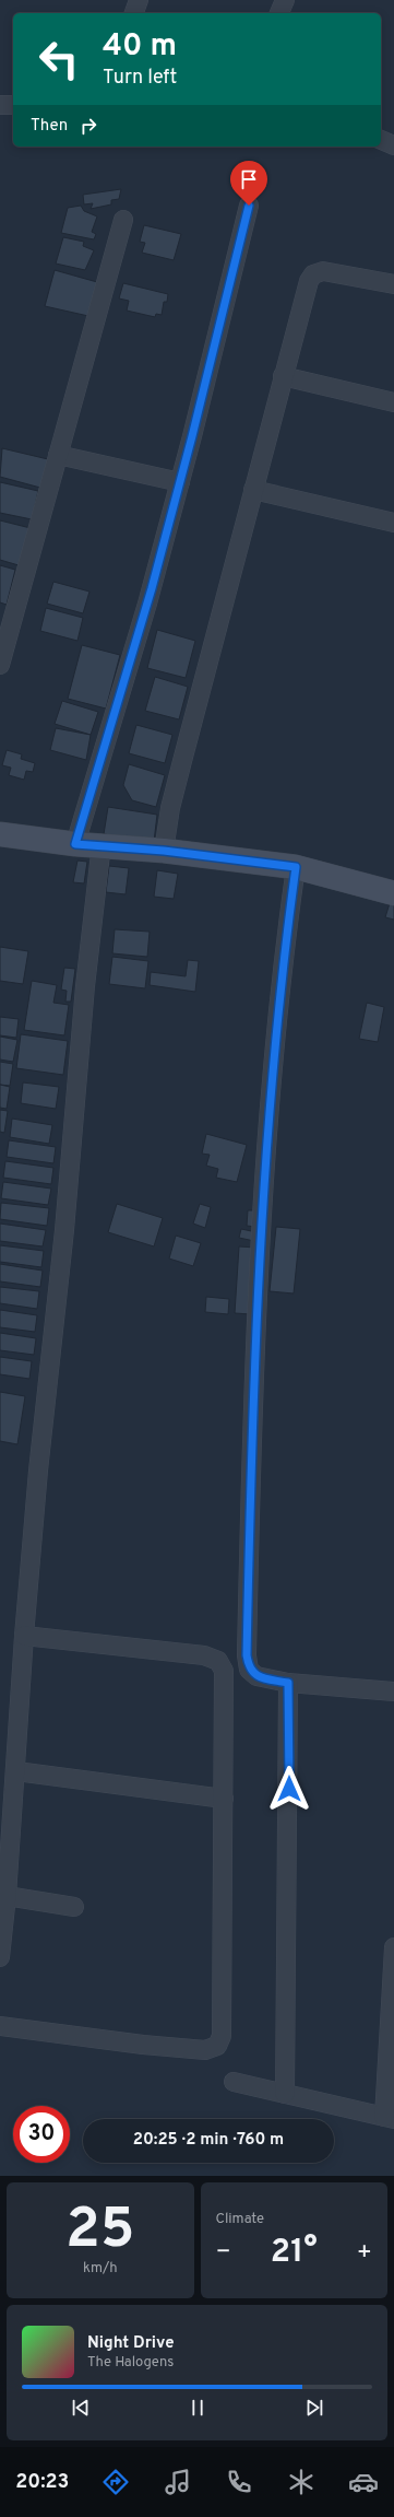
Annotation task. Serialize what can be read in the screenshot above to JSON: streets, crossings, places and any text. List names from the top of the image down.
{
  "page": {
    "turn": ["40 m", "Turn left"],
    "then": "Then",
    "limit": "30",
    "trip": "20:25 · 2 min · 760 m",
    "tile": [
      ["25", "km/h"],
      "Climate"
    ],
    "heat": ["−", "21°", "+"],
    "song": ["Night Drive", "The Halogens"],
    "tabs": "20:23"
  }
}
